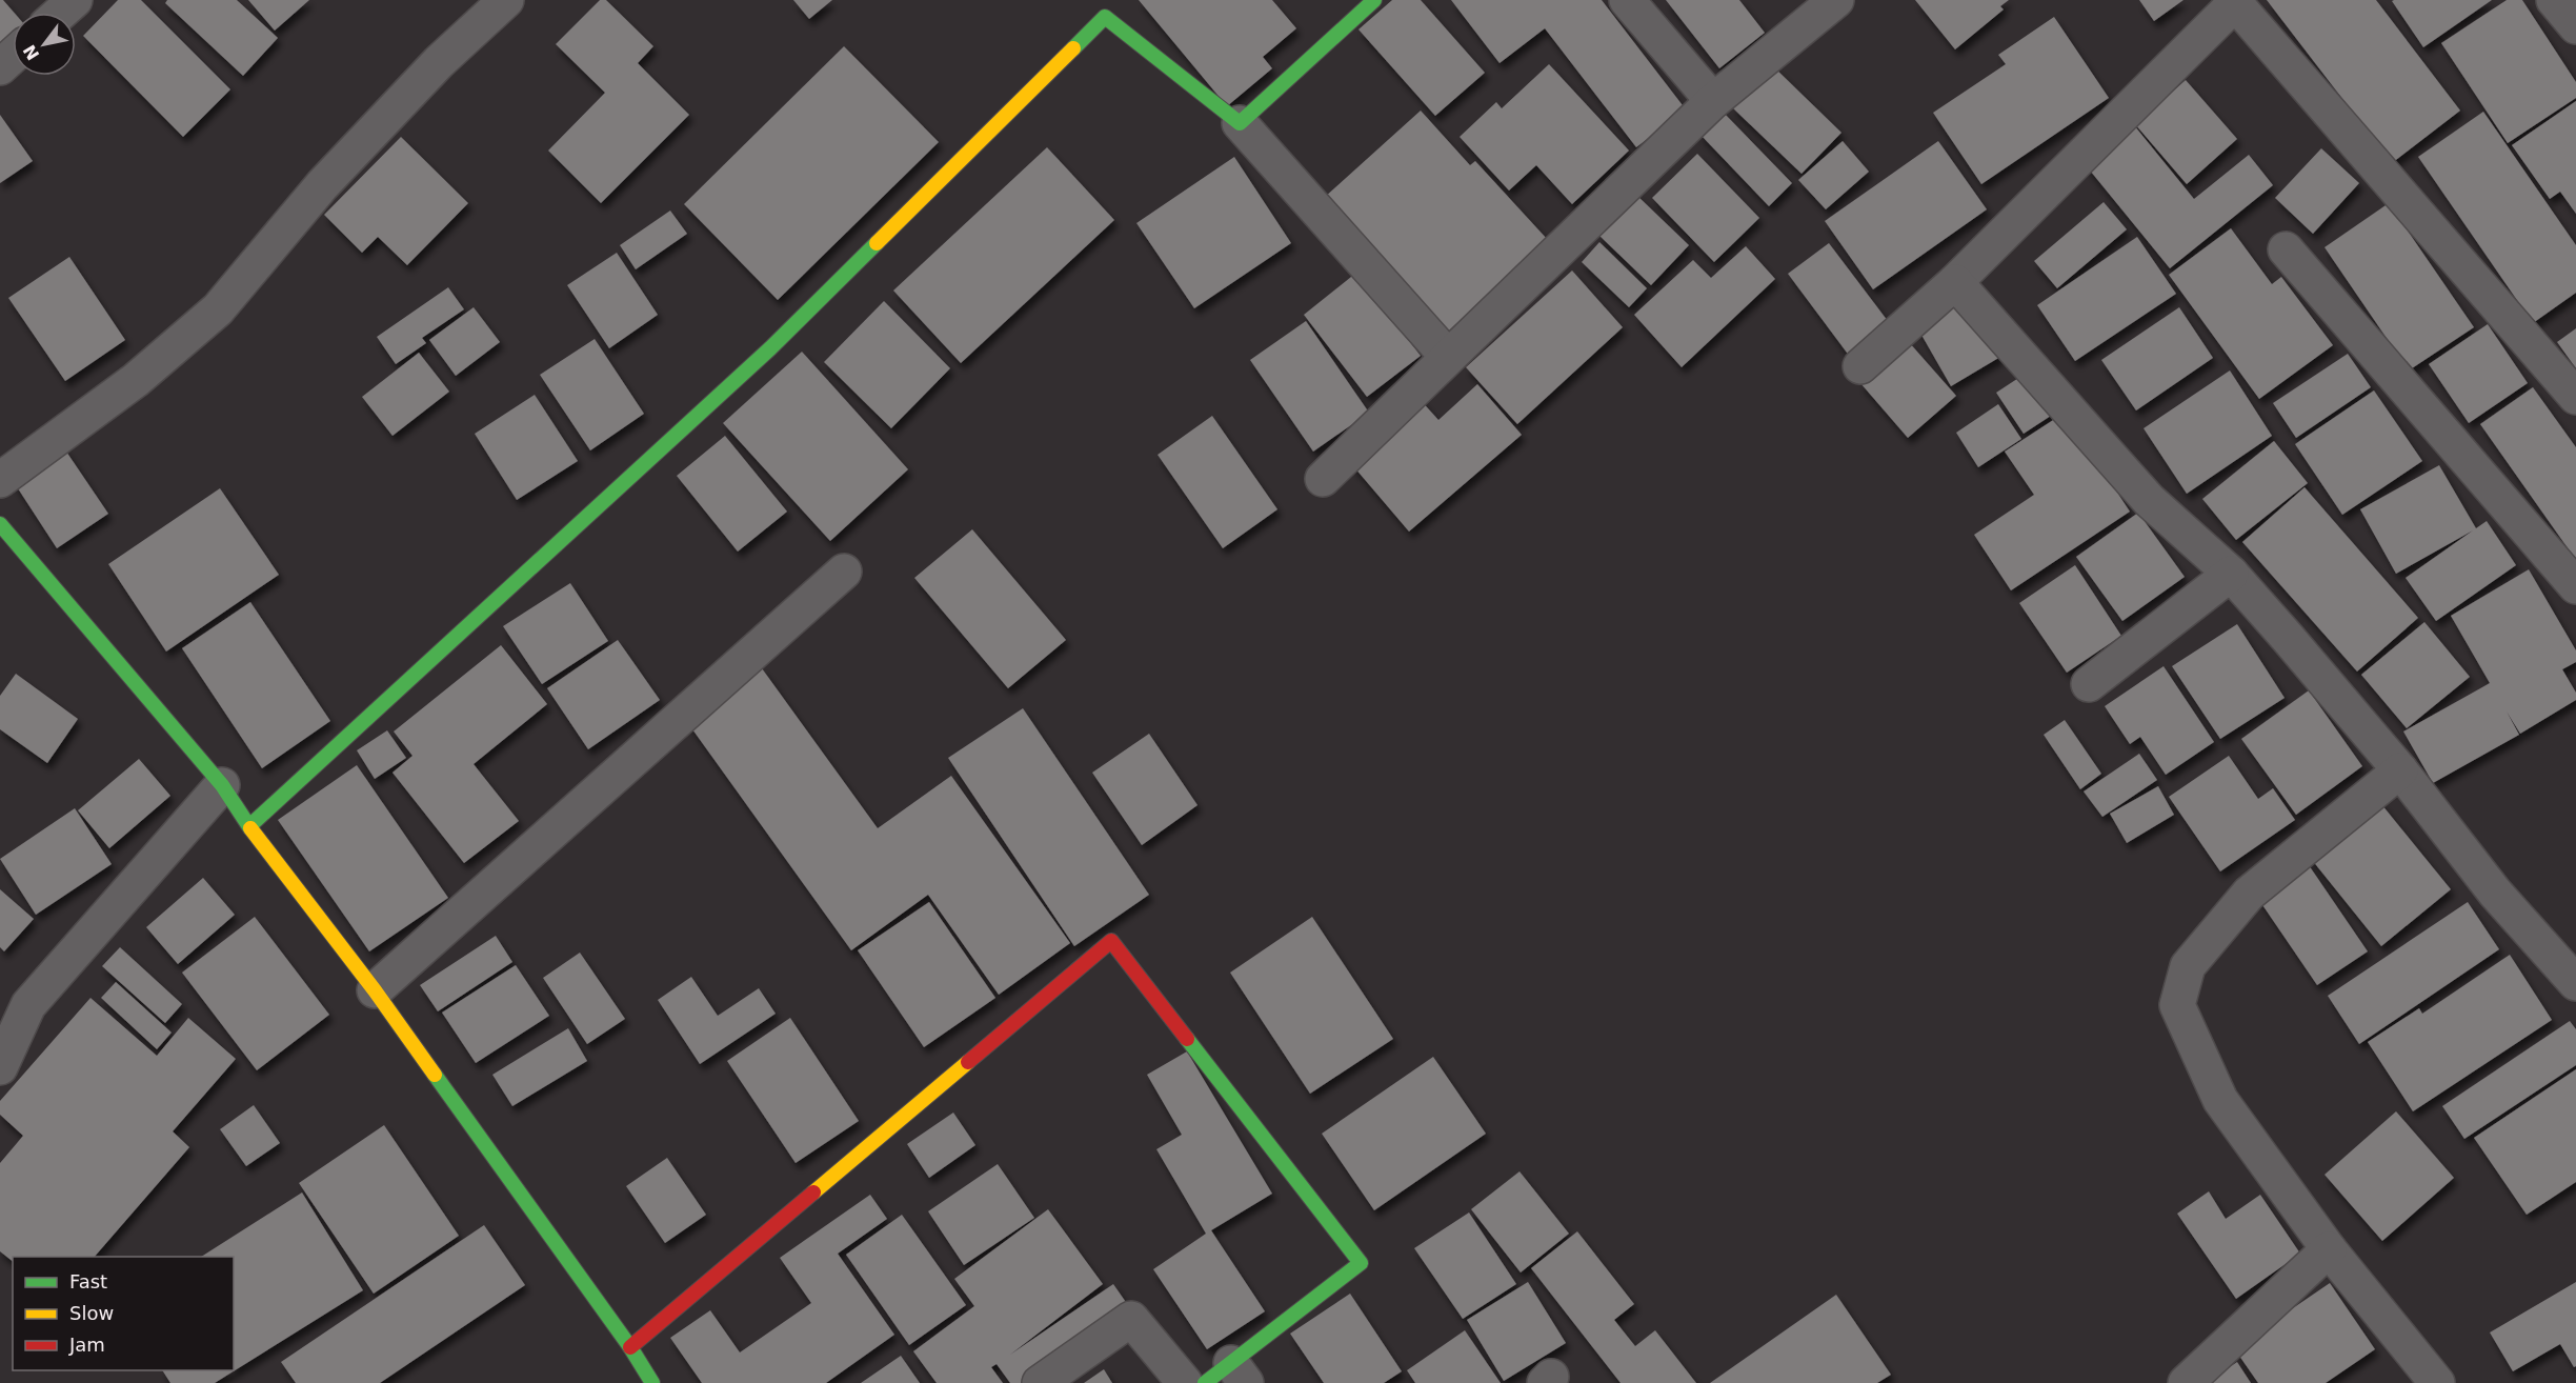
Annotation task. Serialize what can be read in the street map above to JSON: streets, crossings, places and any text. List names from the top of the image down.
{
  "legend": ["Fast", "Slow", "Jam"],
  "north": "bottom left"
}
